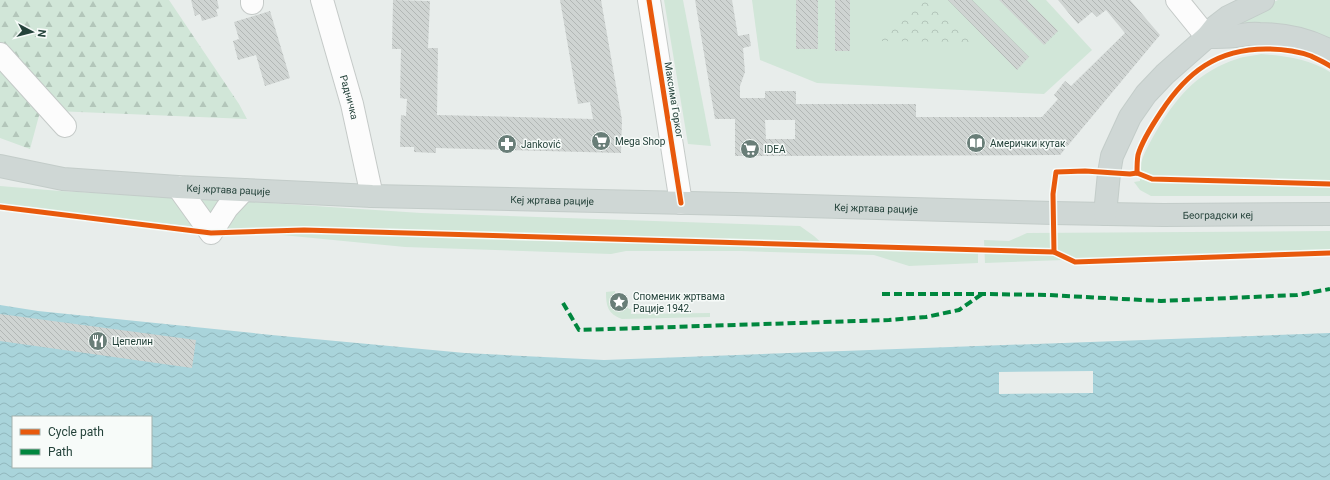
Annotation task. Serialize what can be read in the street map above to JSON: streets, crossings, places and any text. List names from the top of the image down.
{
  "streets": {
    "main road": ["Кеј жртава рације", "Београдски кеј"],
    "street": ["Радничка", "Максима Горког"]
  },
  "crossings": [
    ["Радничка", "Кеј жртава рације"],
    ["Максима Горког", "Кеј жртава рације"],
    ["Кеј жртава рације", "Београдски кеј"]
  ],
  "places": {
    "supermarket": ["Mega Shop", "IDEA"],
    "library": ["Амерички кутак"],
    "pharmacy": ["Janković"],
    "place": ["Споменик жртвама Рације 1942."],
    "restaurant": ["Цепелин"]
  },
  "legend": ["Cycle path", "Path"],
  "north": "right"
}
